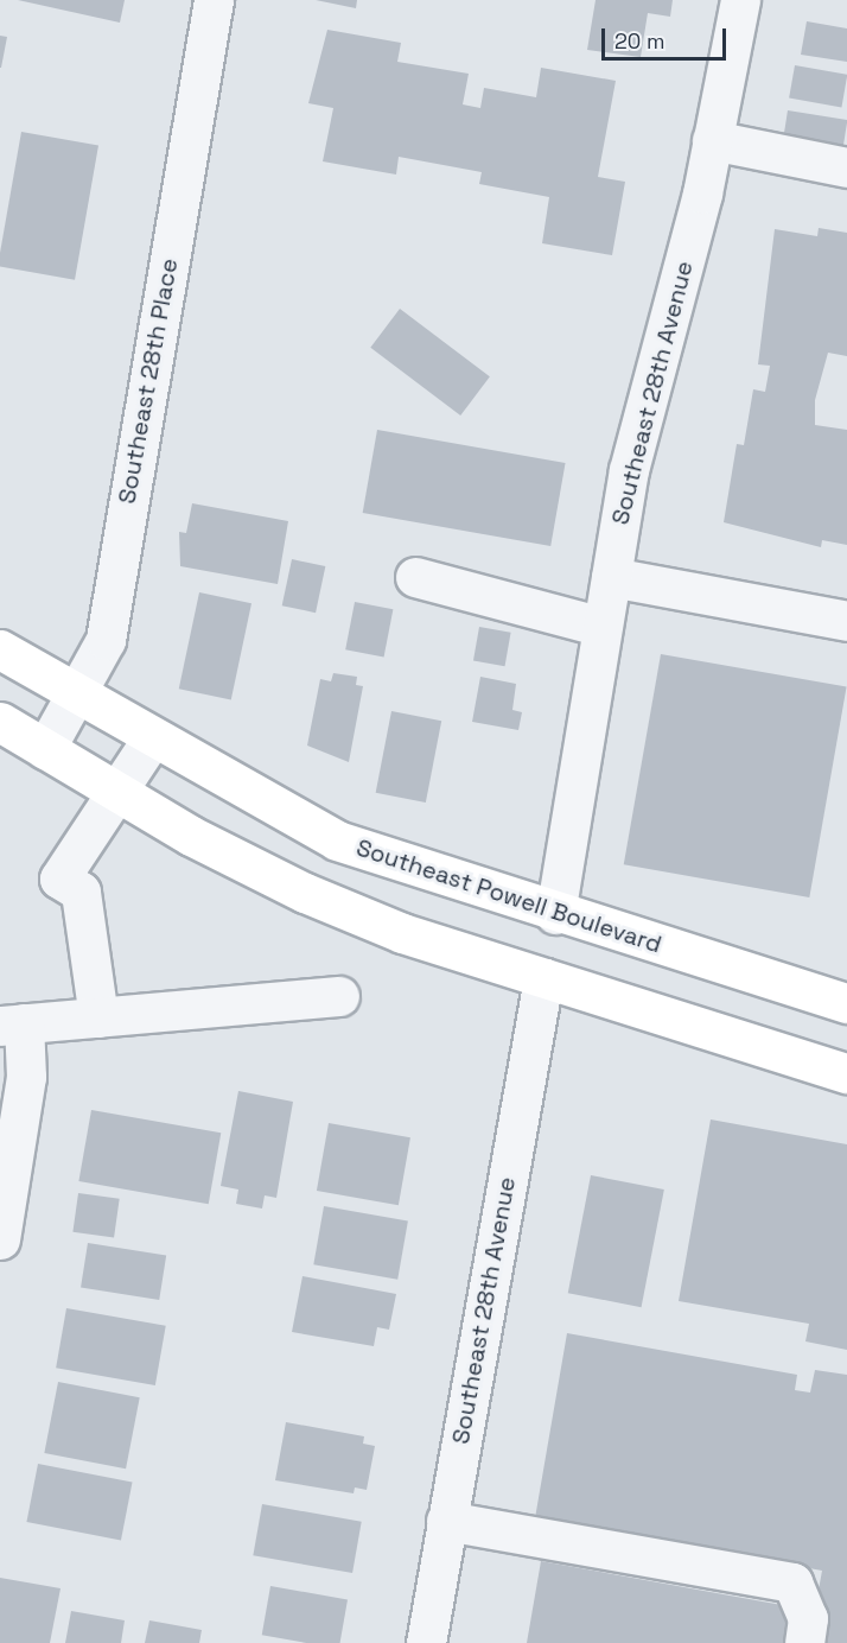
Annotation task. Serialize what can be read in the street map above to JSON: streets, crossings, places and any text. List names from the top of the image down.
{
  "streets": {
    "main road": ["Southeast Powell Boulevard"],
    "street": ["Southeast 28th Place", "Southeast 28th Avenue"]
  },
  "crossings": [
    ["Southeast 28th Place", "Southeast Powell Boulevard"],
    ["Southeast 28th Avenue", "Southeast Powell Boulevard"]
  ],
  "scale_bar": "20 m"
}
